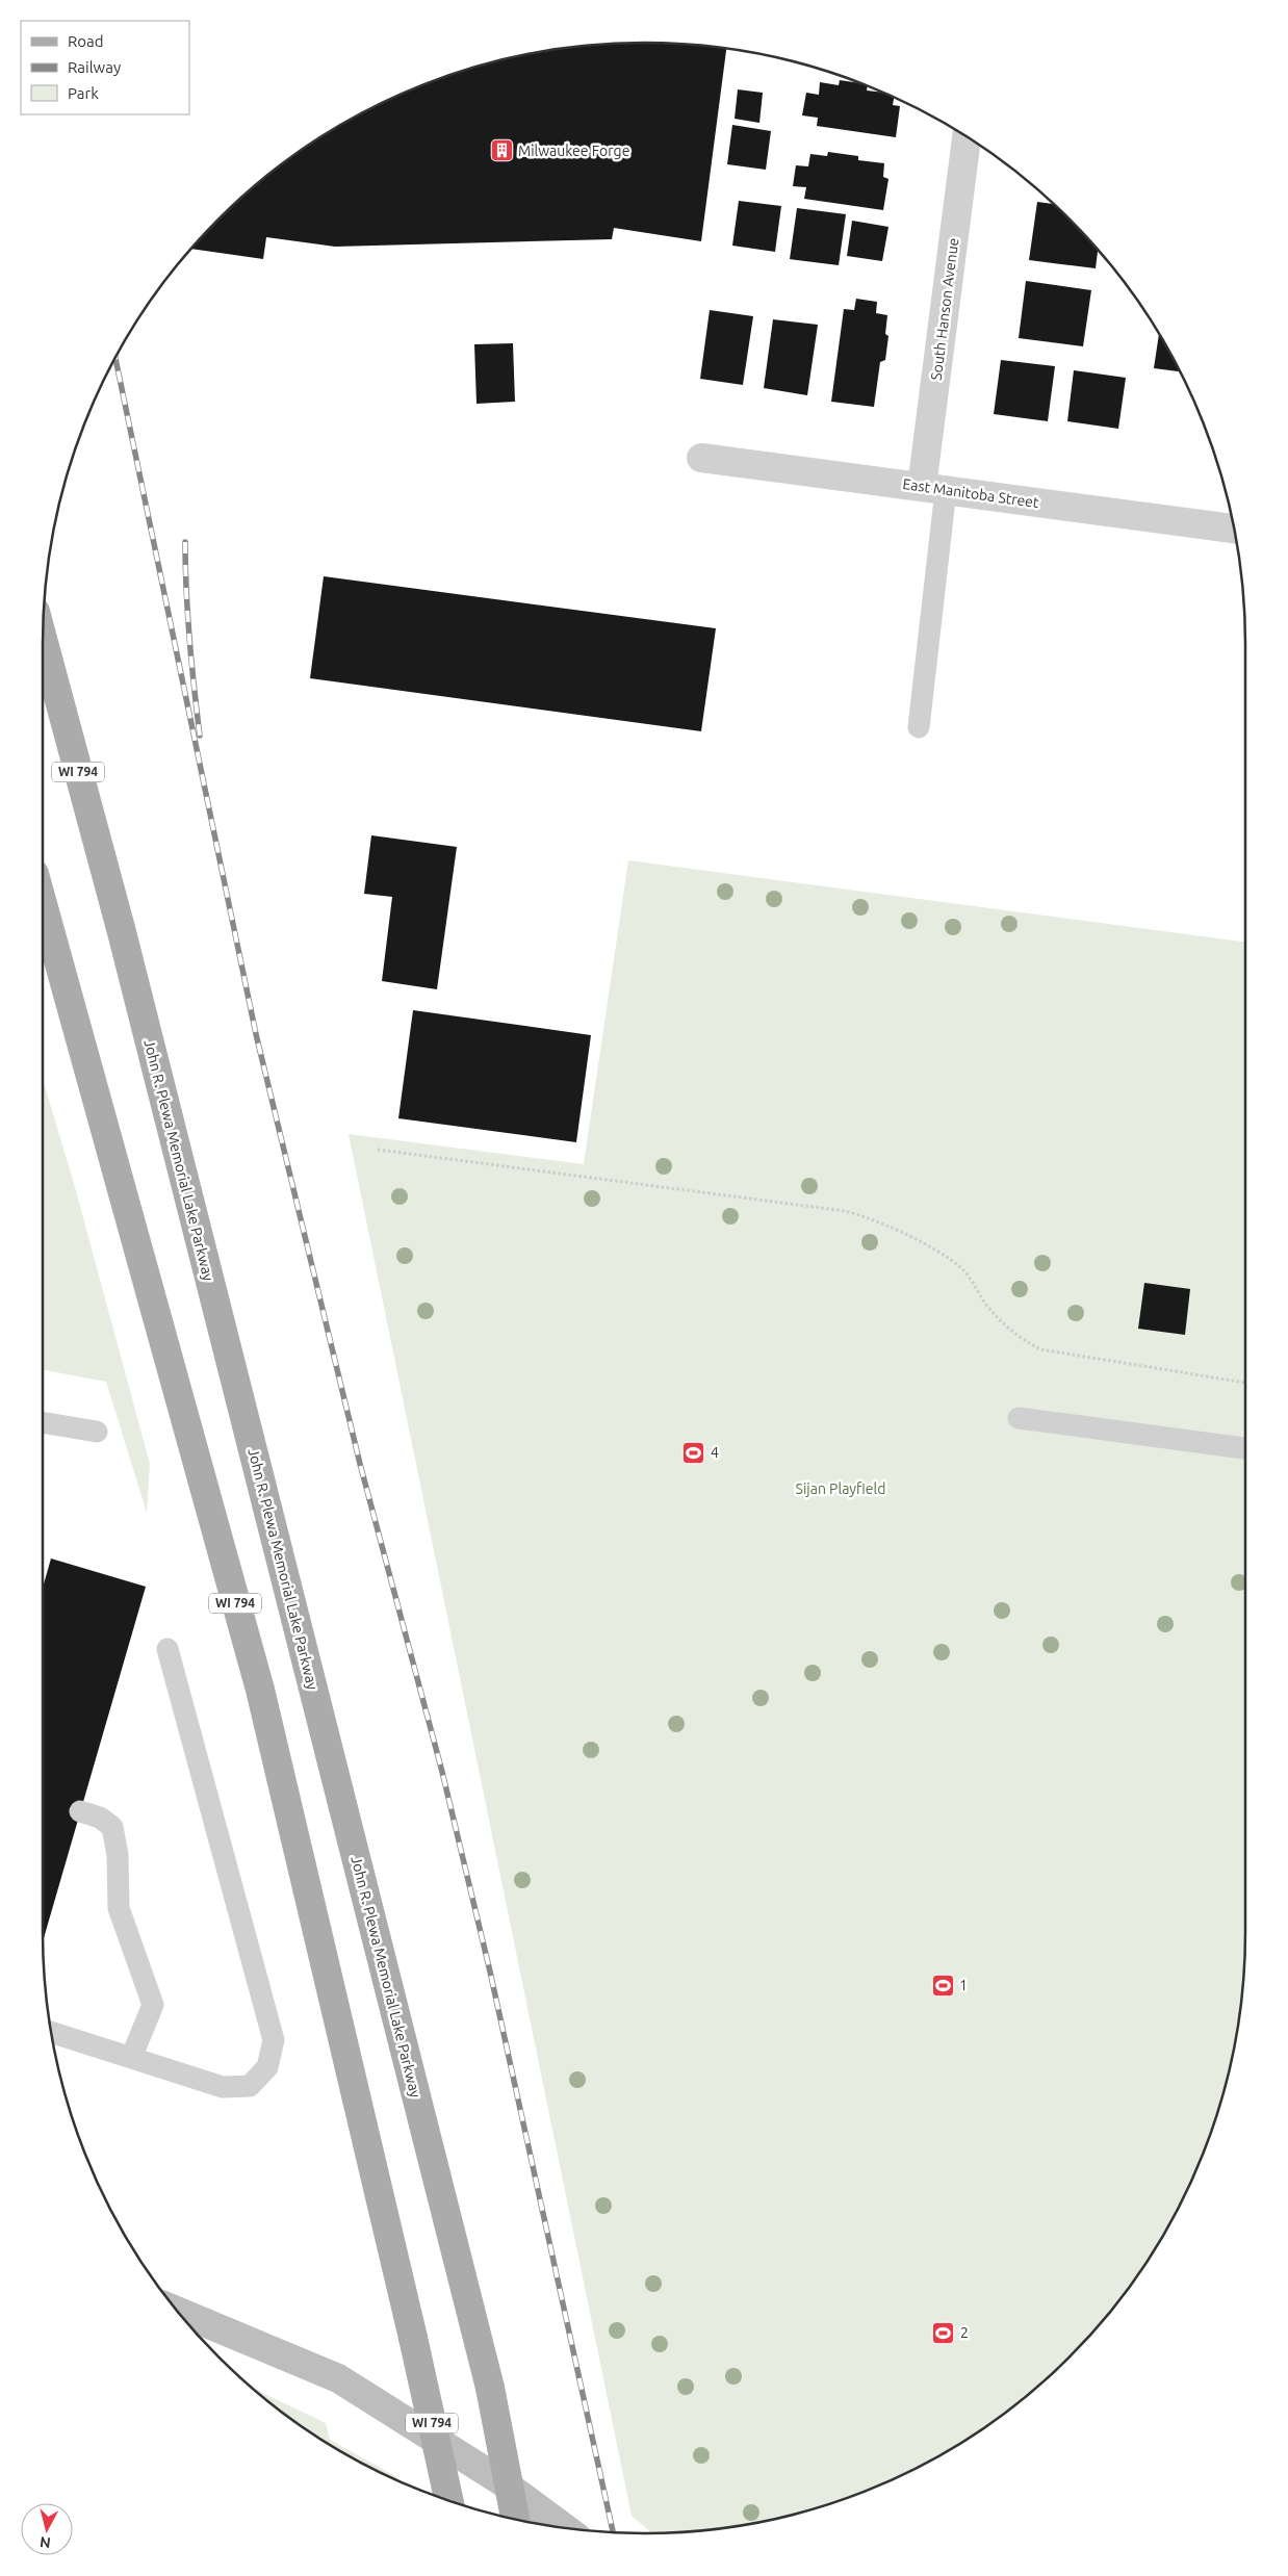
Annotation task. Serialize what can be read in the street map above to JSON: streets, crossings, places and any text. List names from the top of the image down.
{
  "streets": {
    "main road": ["WI 794", "John R. Plewa Memorial Lake Parkway"],
    "street": ["South Hanson Avenue", "East Manitoba Street"]
  },
  "crossings": [
    ["South Hanson Avenue", "East Manitoba Street"]
  ],
  "parks": ["Sijan Playfield"],
  "places": {
    "building": ["Milwaukee Forge"],
    "sports": ["4", "1", "2"]
  },
  "legend": ["Road", "Railway", "Park"],
  "north": "bottom"
}
